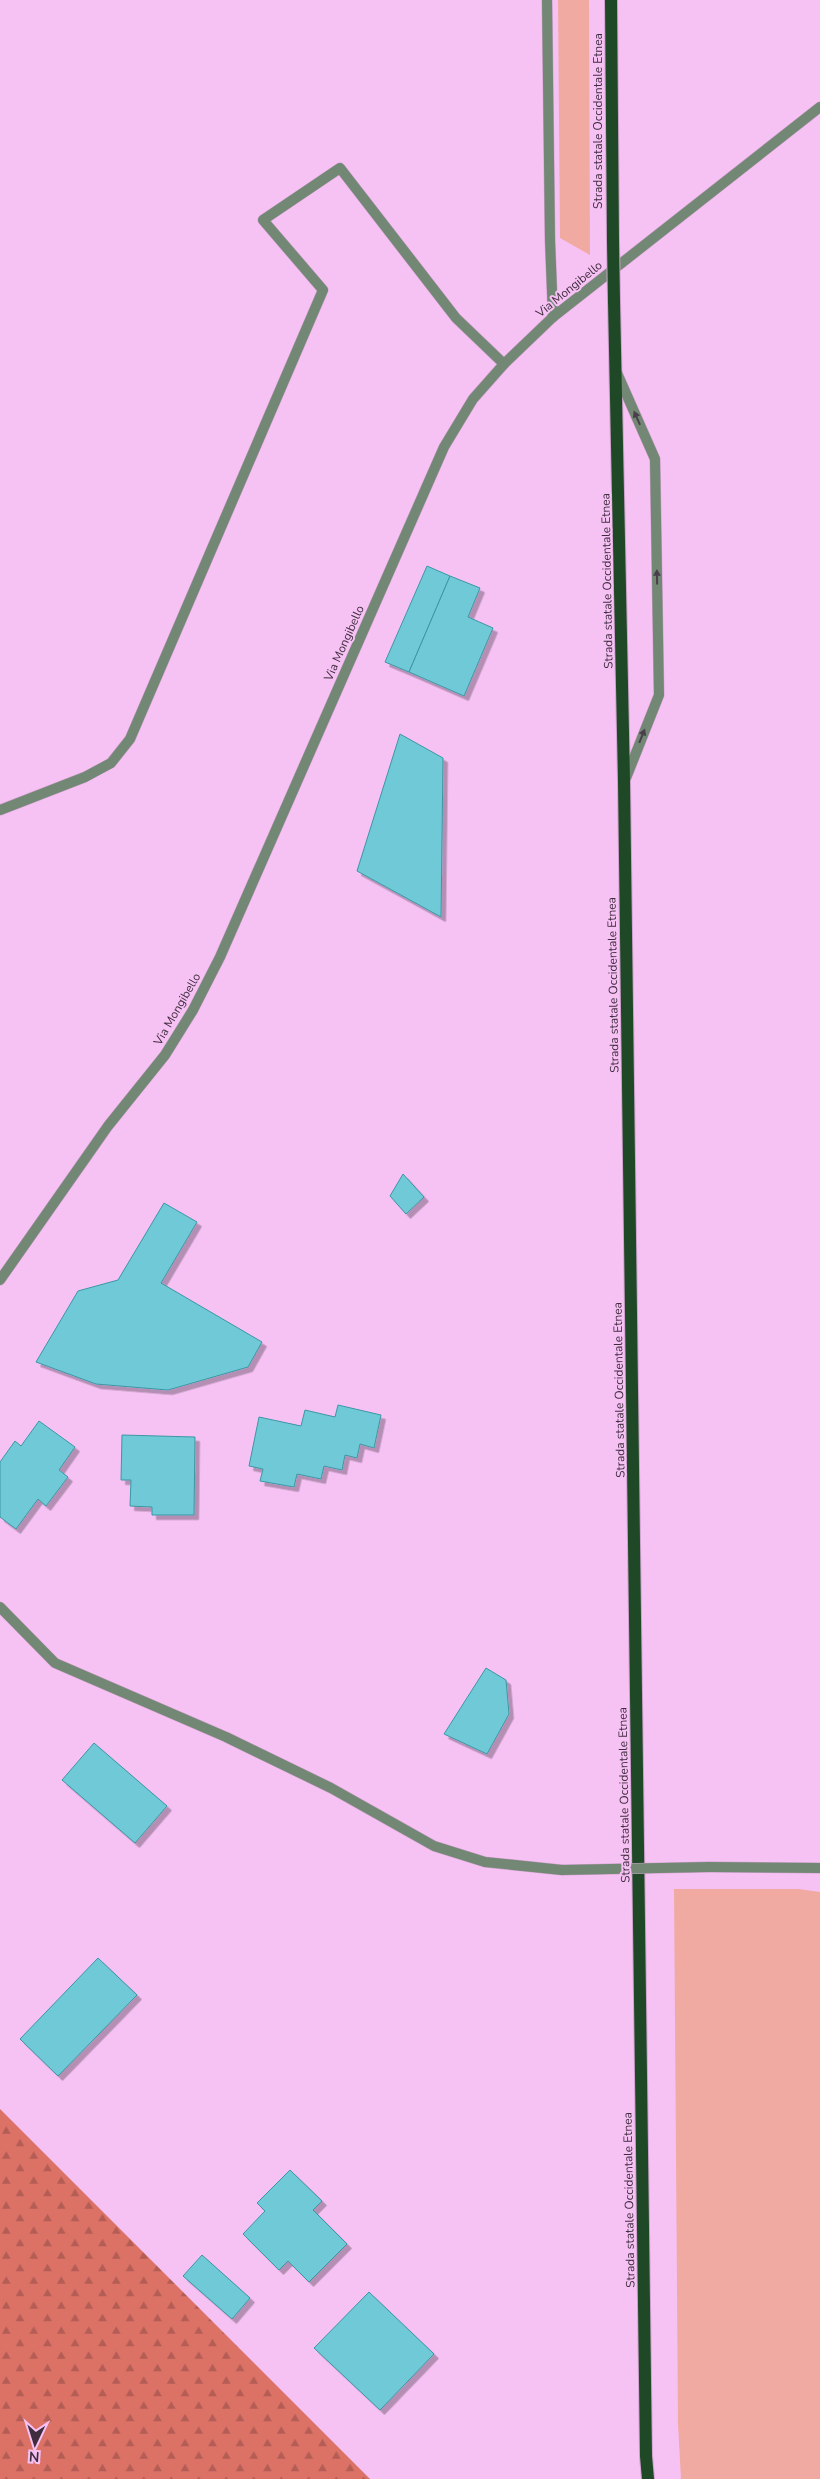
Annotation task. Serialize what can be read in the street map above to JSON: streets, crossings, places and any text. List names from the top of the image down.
{
  "streets": {
    "main road": ["Strada statale Occidentale Etnea"],
    "street": ["Via Mongibello"]
  },
  "north": "bottom"
}
